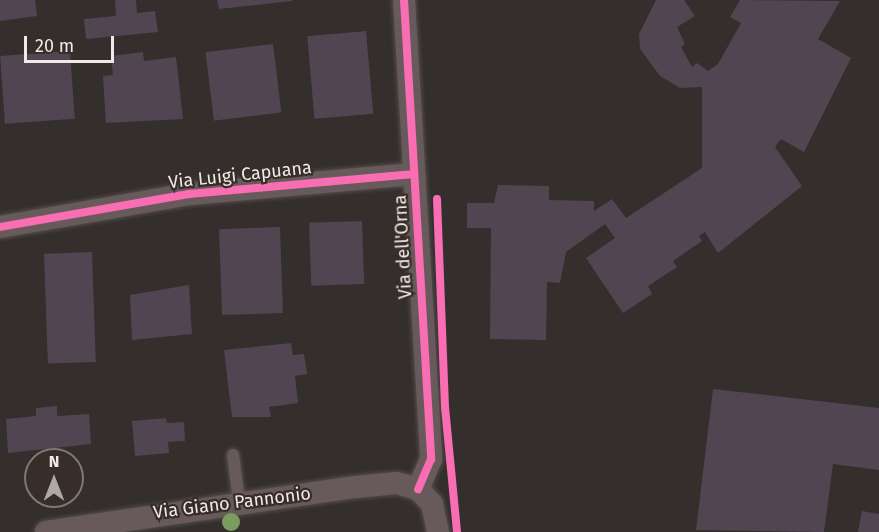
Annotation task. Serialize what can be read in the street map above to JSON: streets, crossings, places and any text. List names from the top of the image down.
{
  "streets": {
    "street": ["Via Luigi Capuana", "Via dell'Orna", "Via Giano Pannonio"]
  },
  "crossings": [
    ["Via Luigi Capuana", "Via dell'Orna"],
    ["Via dell'Orna", "Via Giano Pannonio"]
  ],
  "scale_bar": "20 m",
  "north": "top"
}
